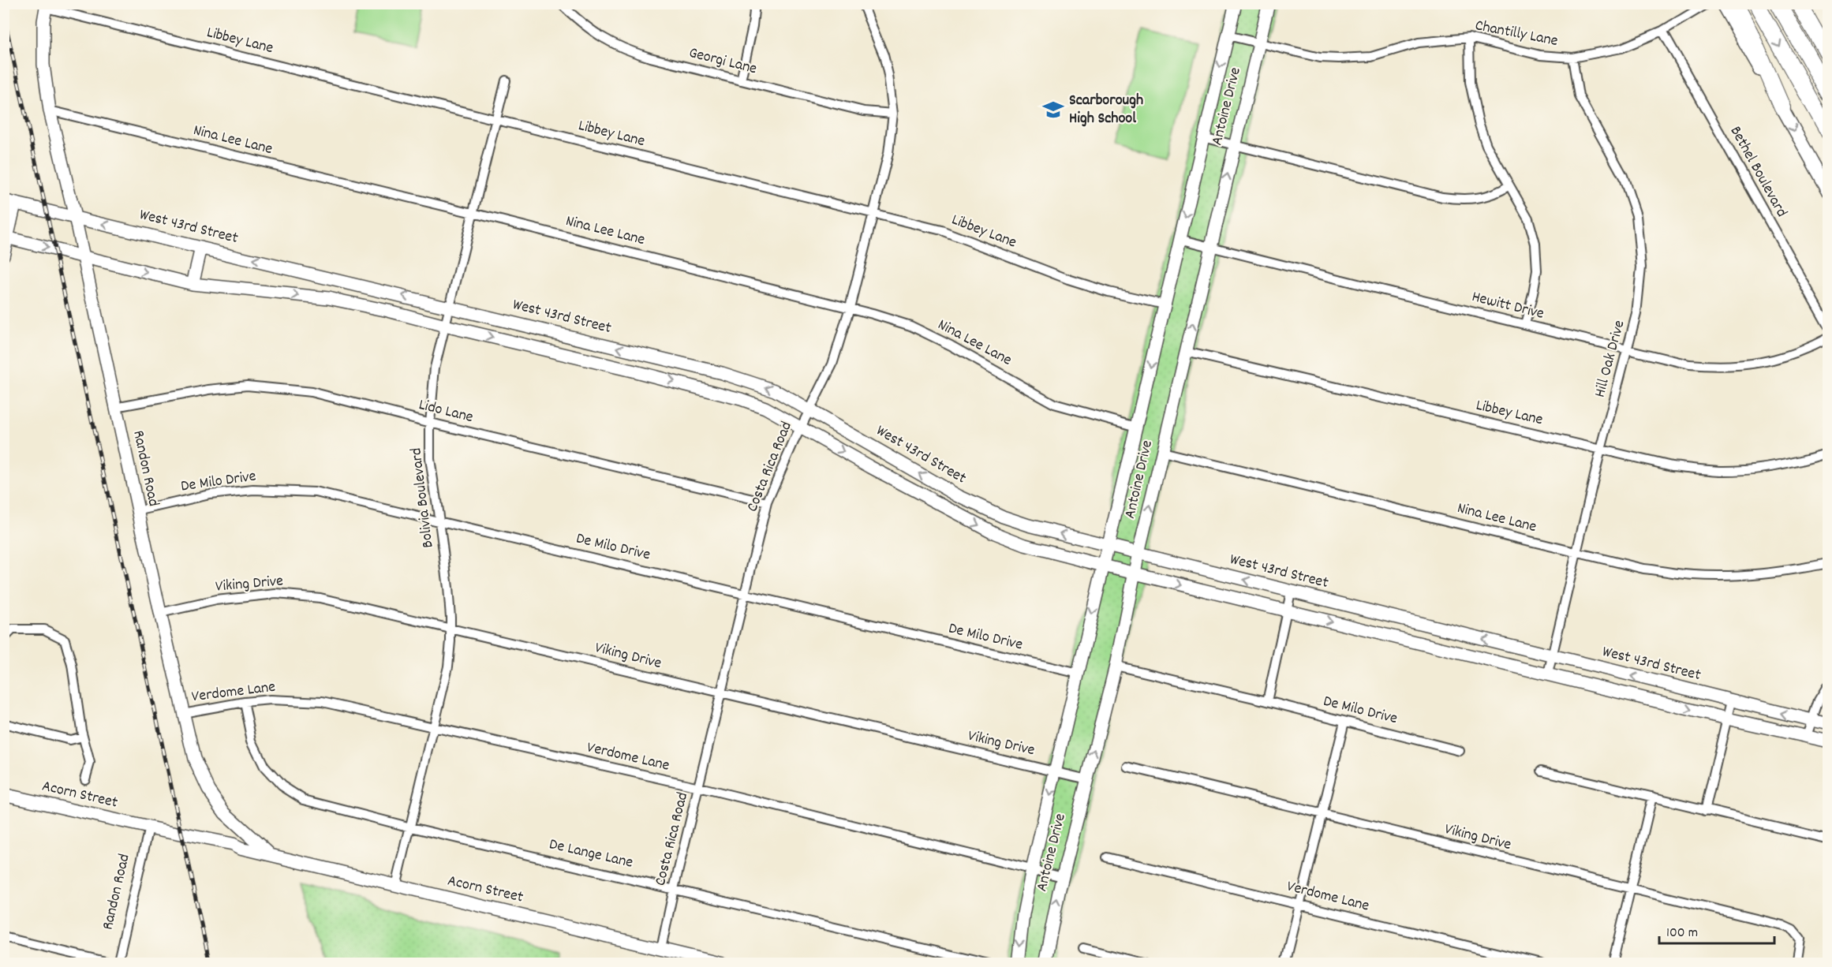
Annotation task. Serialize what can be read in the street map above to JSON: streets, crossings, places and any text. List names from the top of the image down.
{
  "streets": {
    "main road": [
      "Antoine Drive",
      "West 43rd Street",
      "Randon Road",
      "Acorn Street"
    ],
    "street": [
      "Chantilly Lane",
      "Libbey Lane",
      "Georgi Lane",
      "Nina Lee Lane",
      "Bethel Boulevard",
      "Hewitt Drive",
      "Hill Oak Drive",
      "Lido Lane",
      "Costa Rica Road",
      "De Milo Drive",
      "Bolivia Boulevard",
      "Viking Drive",
      "Verdome Lane",
      "De Lange Lane"
    ]
  },
  "crossings": [
    ["Chantilly Lane", "Antoine Drive"],
    ["Chantilly Lane", "Bethel Boulevard"],
    ["Chantilly Lane", "Hill Oak Drive"],
    ["Libbey Lane", "Antoine Drive"],
    ["Libbey Lane", "Hill Oak Drive"],
    ["Libbey Lane", "Costa Rica Road"],
    ["Libbey Lane", "Randon Road"],
    ["Libbey Lane", "Bolivia Boulevard"],
    ["Georgi Lane", "Costa Rica Road"],
    ["Antoine Drive", "Nina Lee Lane"],
    ["Antoine Drive", "West 43rd Street"],
    ["Antoine Drive", "Hewitt Drive"],
    ["Antoine Drive", "De Milo Drive"],
    ["Antoine Drive", "Viking Drive"],
    ["Antoine Drive", "Verdome Lane"],
    ["Nina Lee Lane", "Hill Oak Drive"],
    ["Nina Lee Lane", "Costa Rica Road"],
    ["Nina Lee Lane", "Randon Road"],
    ["Nina Lee Lane", "Bolivia Boulevard"],
    ["West 43rd Street", "Hill Oak Drive"],
    ["West 43rd Street", "Costa Rica Road"],
    ["West 43rd Street", "Randon Road"],
    ["West 43rd Street", "Bolivia Boulevard"],
    ["Hewitt Drive", "Hill Oak Drive"],
    ["Lido Lane", "Costa Rica Road"],
    ["Lido Lane", "Randon Road"],
    ["Lido Lane", "Bolivia Boulevard"],
    ["Costa Rica Road", "De Milo Drive"],
    ["Costa Rica Road", "Viking Drive"],
    ["Costa Rica Road", "Verdome Lane"],
    ["Costa Rica Road", "Acorn Street"],
    ["Costa Rica Road", "De Lange Lane"],
    ["Randon Road", "De Milo Drive"],
    ["Randon Road", "Viking Drive"],
    ["Randon Road", "Verdome Lane"],
    ["Randon Road", "Acorn Street"],
    ["De Milo Drive", "Bolivia Boulevard"],
    ["Bolivia Boulevard", "Viking Drive"],
    ["Bolivia Boulevard", "Verdome Lane"],
    ["Bolivia Boulevard", "Acorn Street"],
    ["Bolivia Boulevard", "De Lange Lane"],
    ["Verdome Lane", "De Lange Lane"]
  ],
  "places": {
    "school or university": ["Scarborough High School"]
  },
  "scale_bar": "100 m"
}
